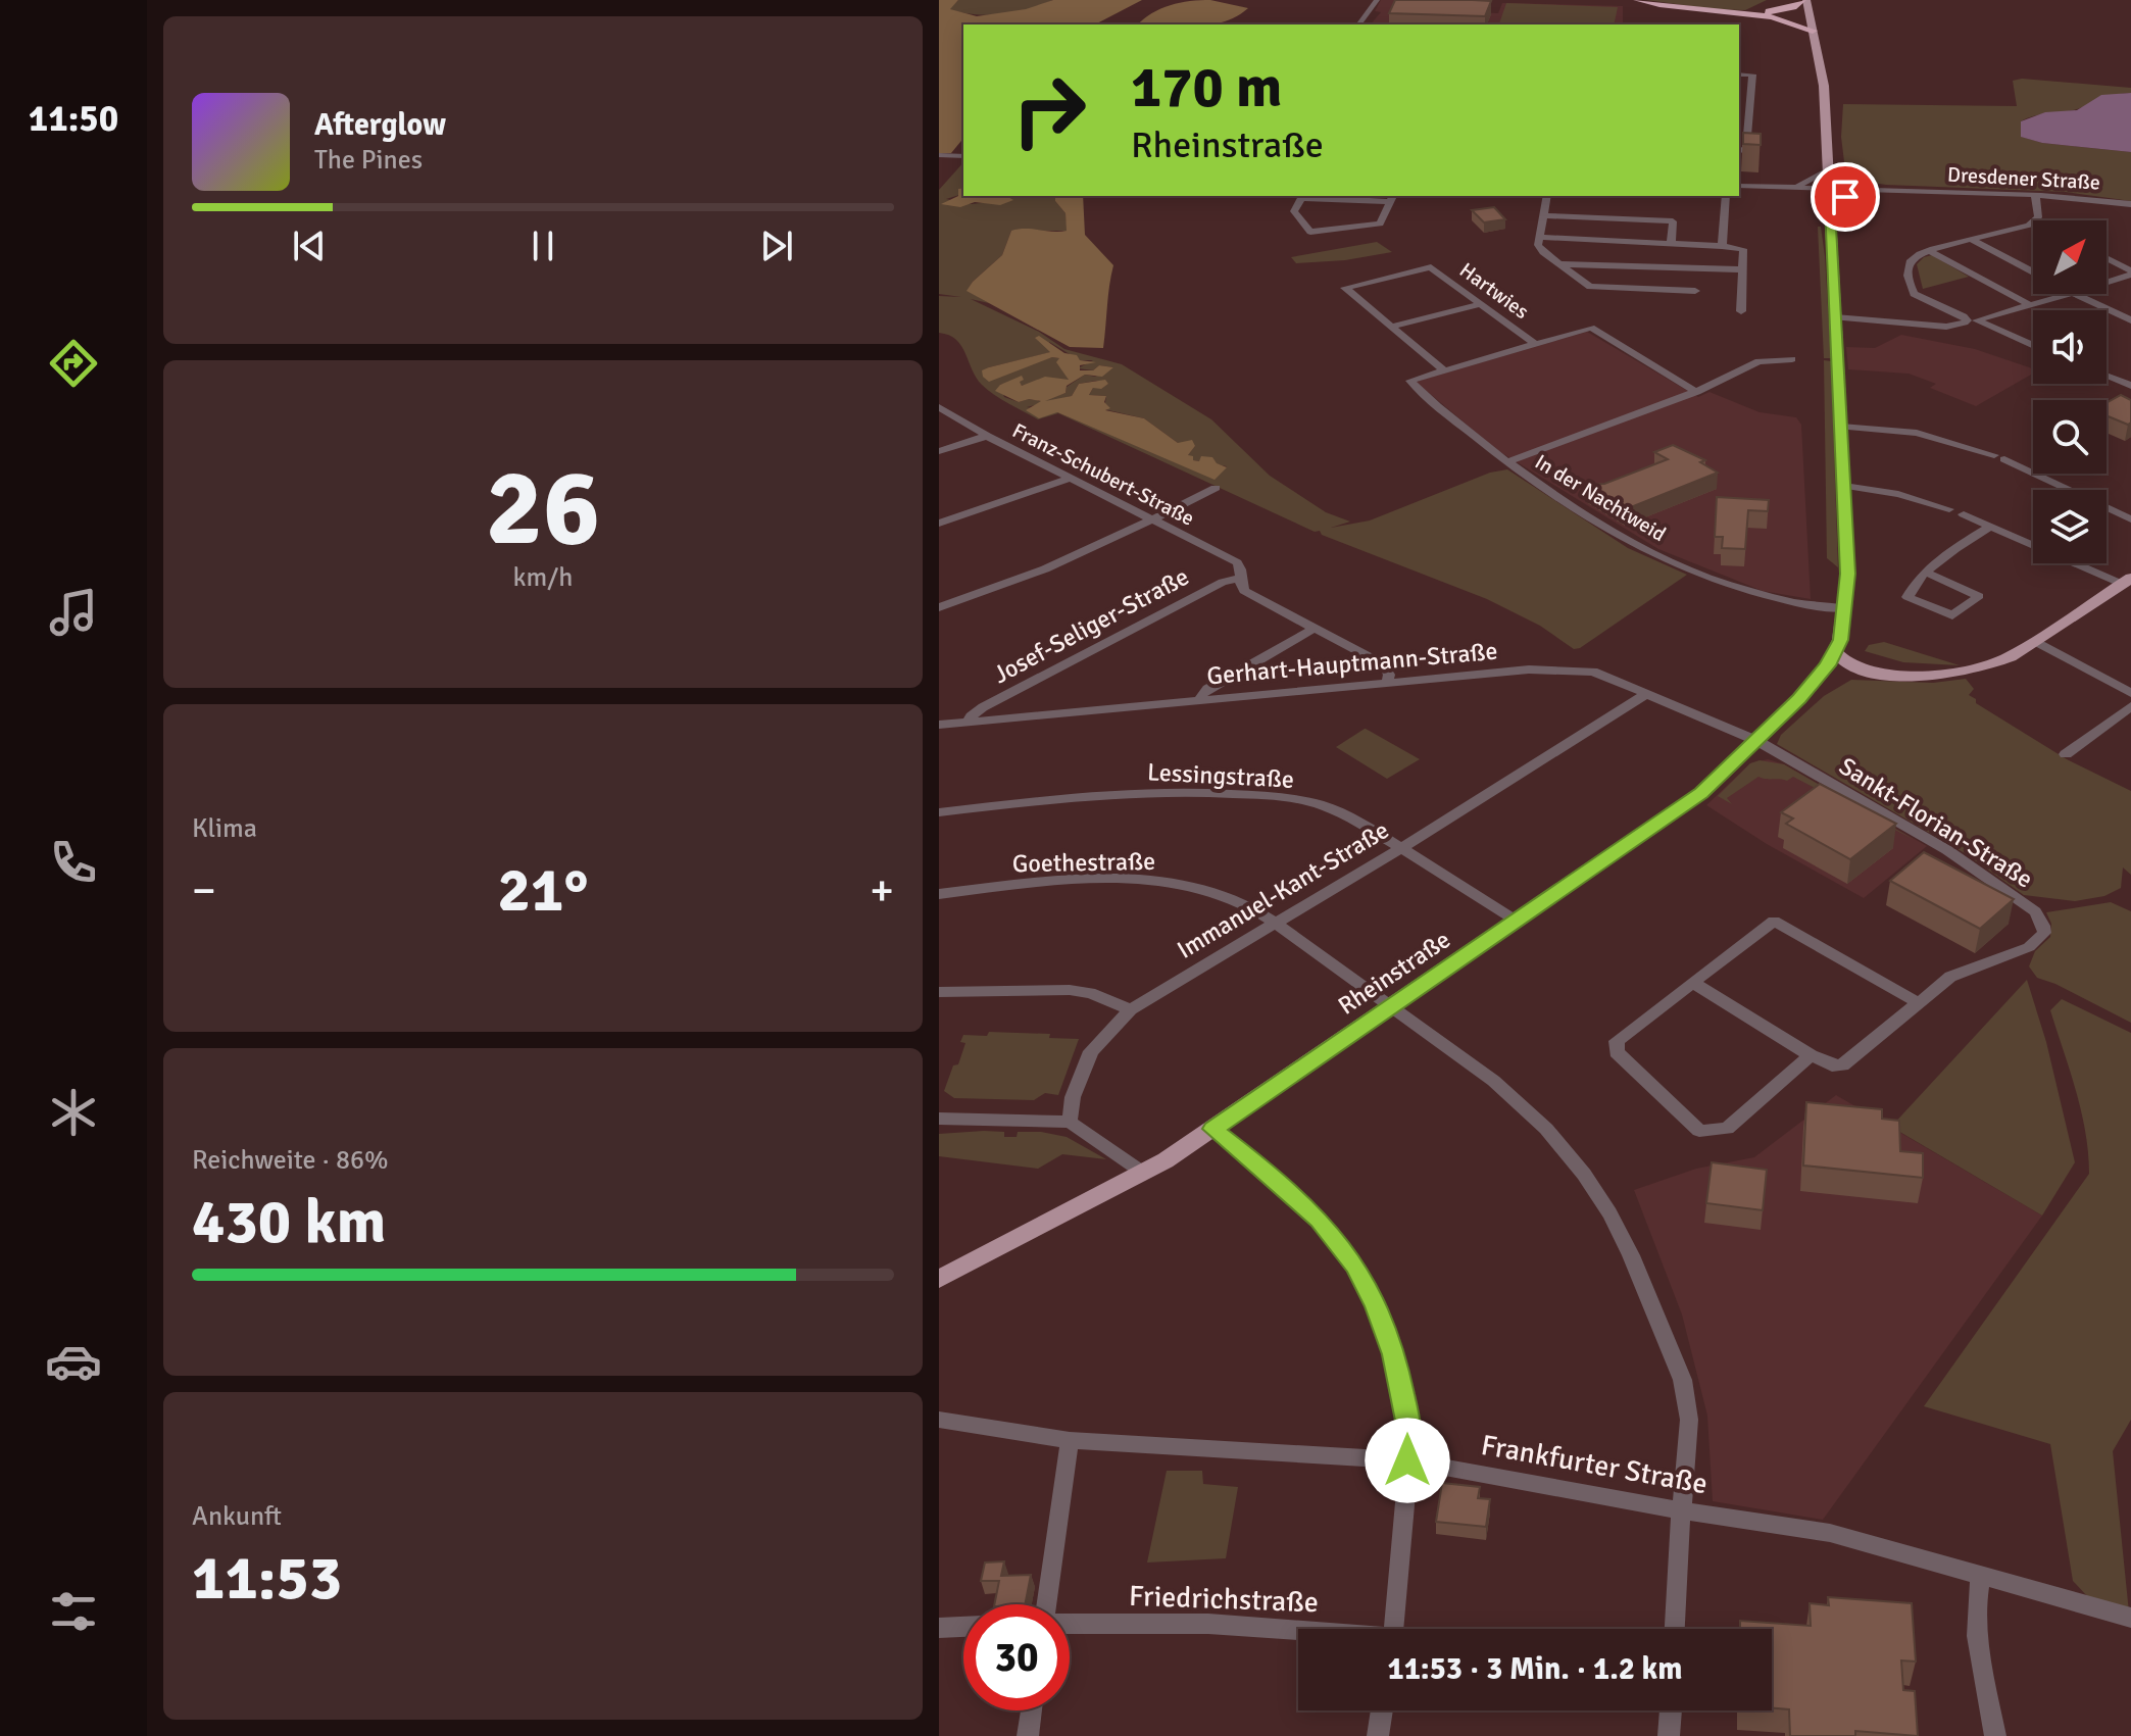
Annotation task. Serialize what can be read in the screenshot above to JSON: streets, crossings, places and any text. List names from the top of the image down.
{
  "streets": {
    "main road": ["Rheinstraße"],
    "street": [
      "Dresdener Straße",
      "Hartwies",
      "Franz-Schubert-Straße",
      "In der Nachtweid",
      "Josef-Seliger-Straße",
      "Gerhart-Hauptmann-Straße",
      "Lessingstraße",
      "Sankt-Florian-Straße",
      "Goethestraße",
      "Immanuel-Kant-Straße",
      "Frankfurter Straße",
      "Friedrichstraße"
    ]
  },
  "crossings": [
    ["Franz-Schubert-Straße", "Josef-Seliger-Straße"],
    ["Josef-Seliger-Straße", "Gerhart-Hauptmann-Straße"],
    ["Gerhart-Hauptmann-Straße", "Sankt-Florian-Straße"],
    ["Gerhart-Hauptmann-Straße", "Immanuel-Kant-Straße"],
    ["Gerhart-Hauptmann-Straße", "Rheinstraße"],
    ["Lessingstraße", "Immanuel-Kant-Straße"],
    ["Lessingstraße", "Rheinstraße"],
    ["Sankt-Florian-Straße", "Rheinstraße"],
    ["Goethestraße", "Immanuel-Kant-Straße"],
    ["Goethestraße", "Rheinstraße"],
    ["Goethestraße", "Frankfurter Straße"]
  ],
  "north": "top right",
  "page": {
    "tabs": "11:50",
    "turn": ["170 m", "Rheinstraße"],
    "song": ["Afterglow", "The Pines"],
    "tile": [
      ["26", "km/h"],
      "Klima",
      ["Reichweite · 86%", "430 km"],
      ["Ankunft", "11:53"]
    ],
    "heat": ["−", "21°", "+"],
    "limit": "30",
    "trip": "11:53 · 3 Min. · 1.2 km"
  }
}
